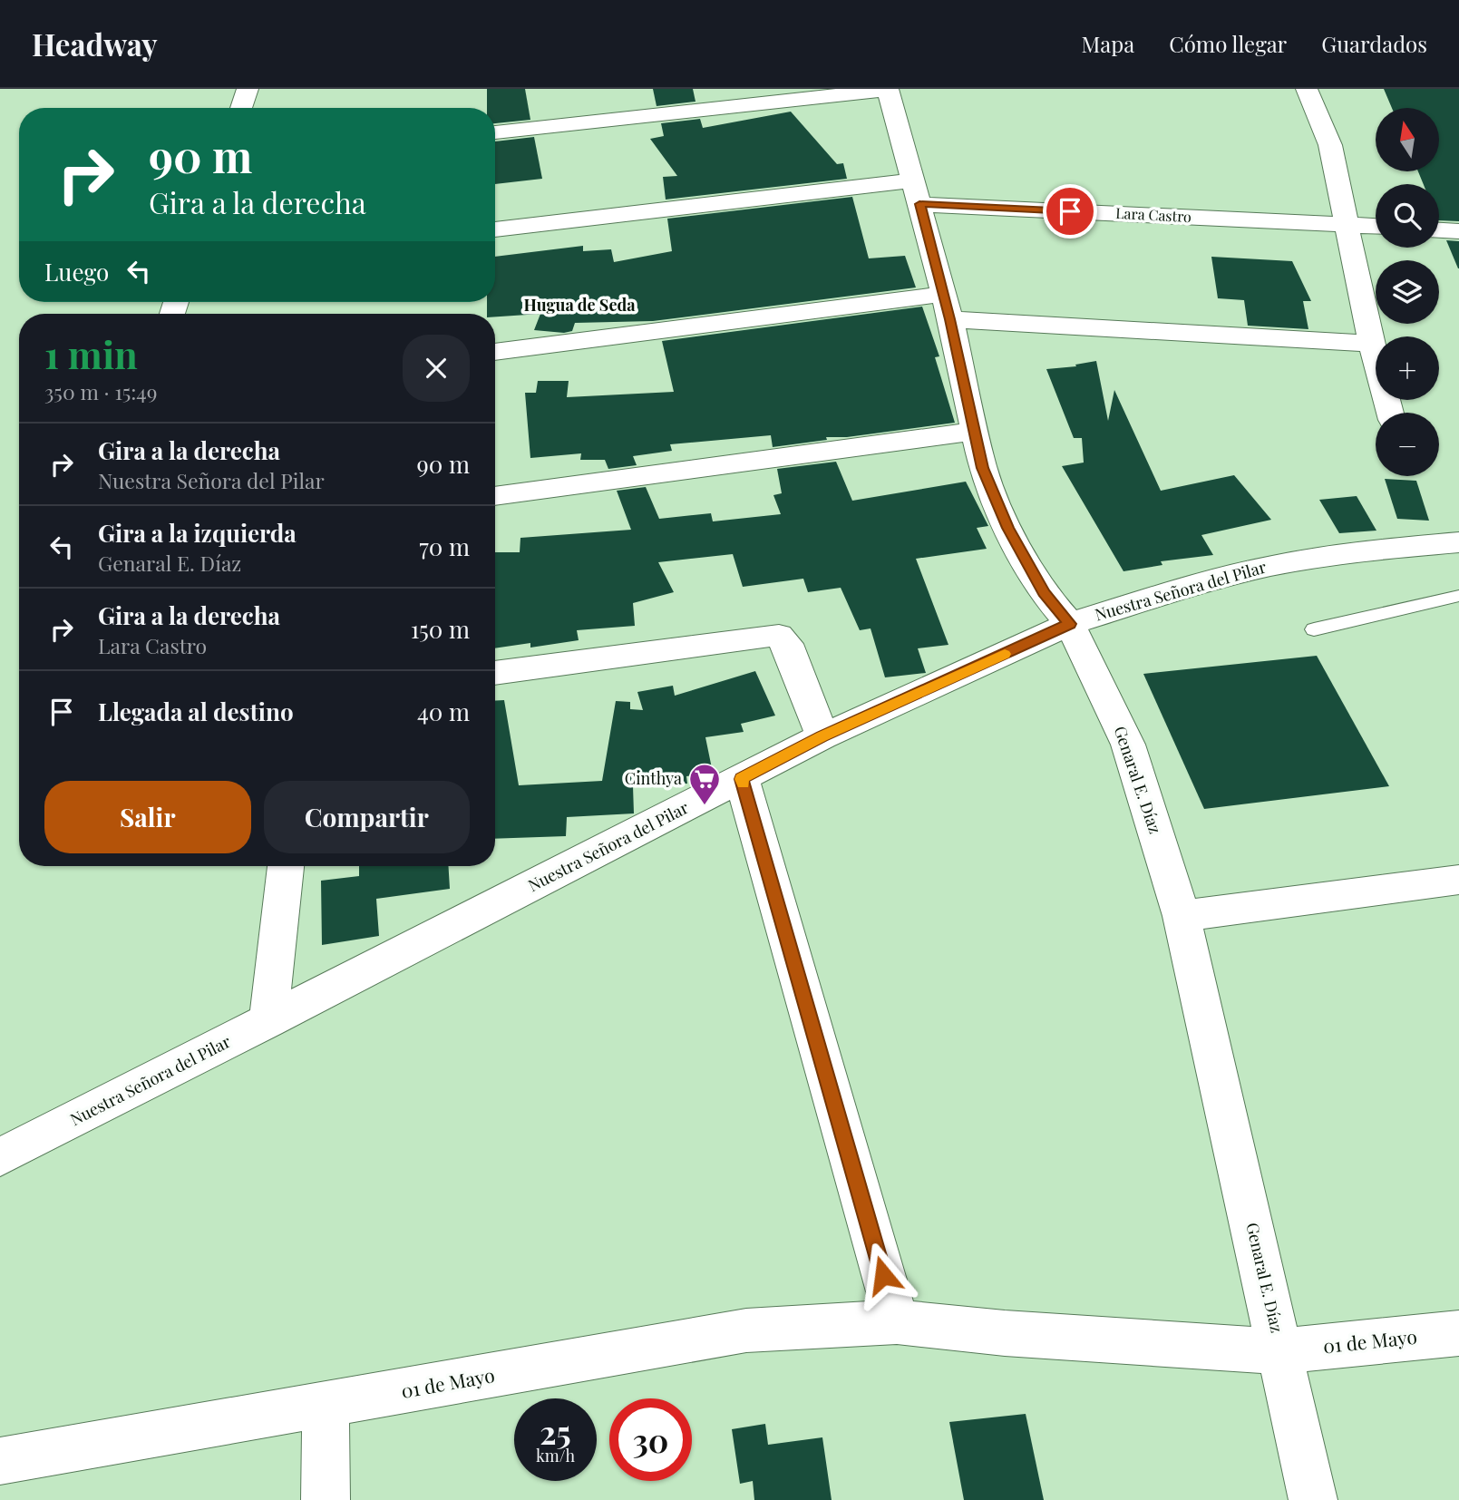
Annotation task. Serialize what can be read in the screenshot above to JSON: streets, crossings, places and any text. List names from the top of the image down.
{
  "streets": {
    "street": [
      "Lara Castro",
      "Nuestra Señora del Pilar",
      "Genaral E. Díaz",
      "01 de Mayo"
    ]
  },
  "crossings": [
    ["Lara Castro", "Genaral E. Díaz"],
    ["Nuestra Señora del Pilar", "Genaral E. Díaz"],
    ["Genaral E. Díaz", "01 de Mayo"]
  ],
  "districts": ["Hugua de Seda"],
  "places": {
    "supermarket": ["Cinthya"]
  },
  "north": "top",
  "page": {
    "header": "Headway",
    "nav": ["Mapa", "Cómo llegar", "Guardados"],
    "map_buttons": ["+", "−"],
    "turn": ["90 m", "Gira a la derecha"],
    "then": "Luego",
    "heading": ["1 min", "350 m · 15:49"],
    "list": [
      {
        "name": "Gira a la derecha",
        "note": "Nuestra Señora del Pilar",
        "value": "90 m"
      },
      {
        "name": "Gira a la izquierda",
        "note": "Genaral E. Díaz",
        "value": "70 m"
      },
      {
        "name": "Gira a la derecha",
        "note": "Lara Castro",
        "value": "150 m"
      },
      {
        "name": "Llegada al destino",
        "value": "40 m"
      }
    ],
    "buttons": ["Salir", "Compartir"],
    "speed": "25 km/h",
    "limit": "30"
  }
}
